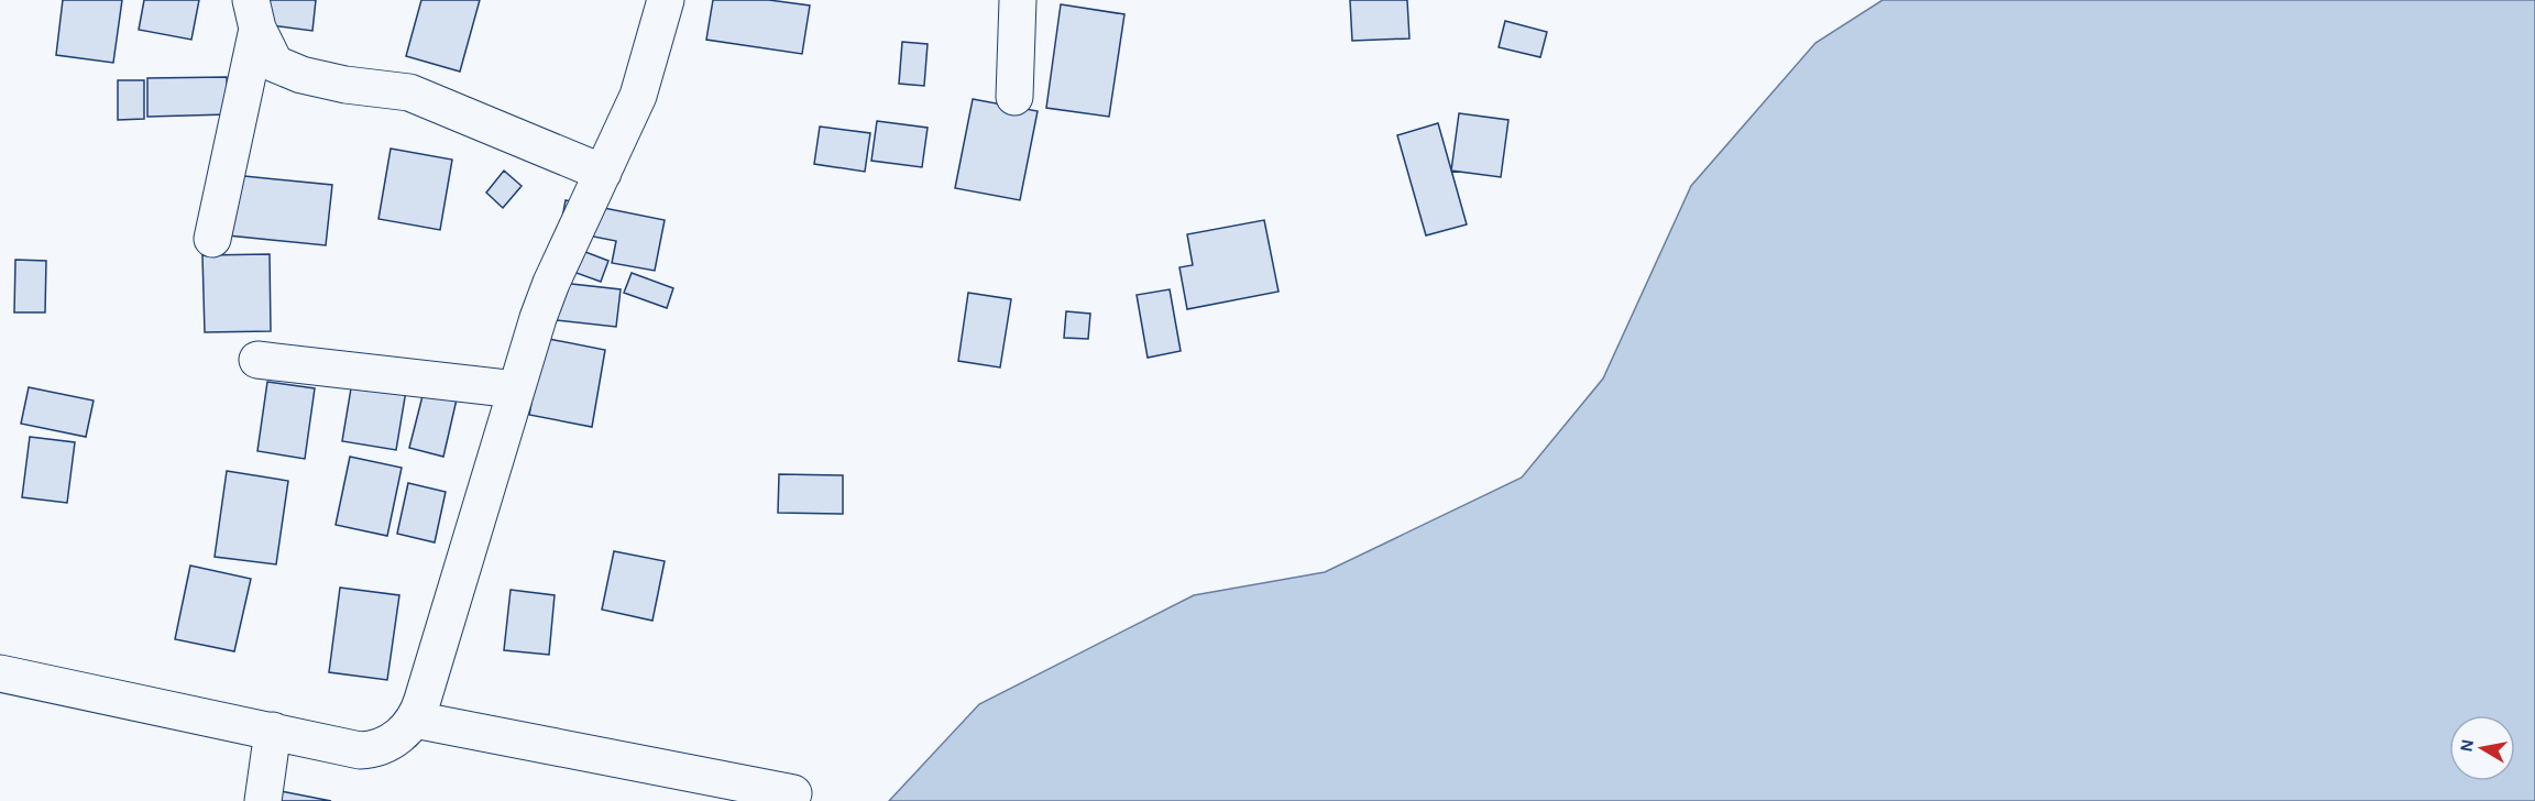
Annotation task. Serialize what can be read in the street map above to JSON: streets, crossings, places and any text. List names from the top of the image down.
{
  "north": "left"
}
